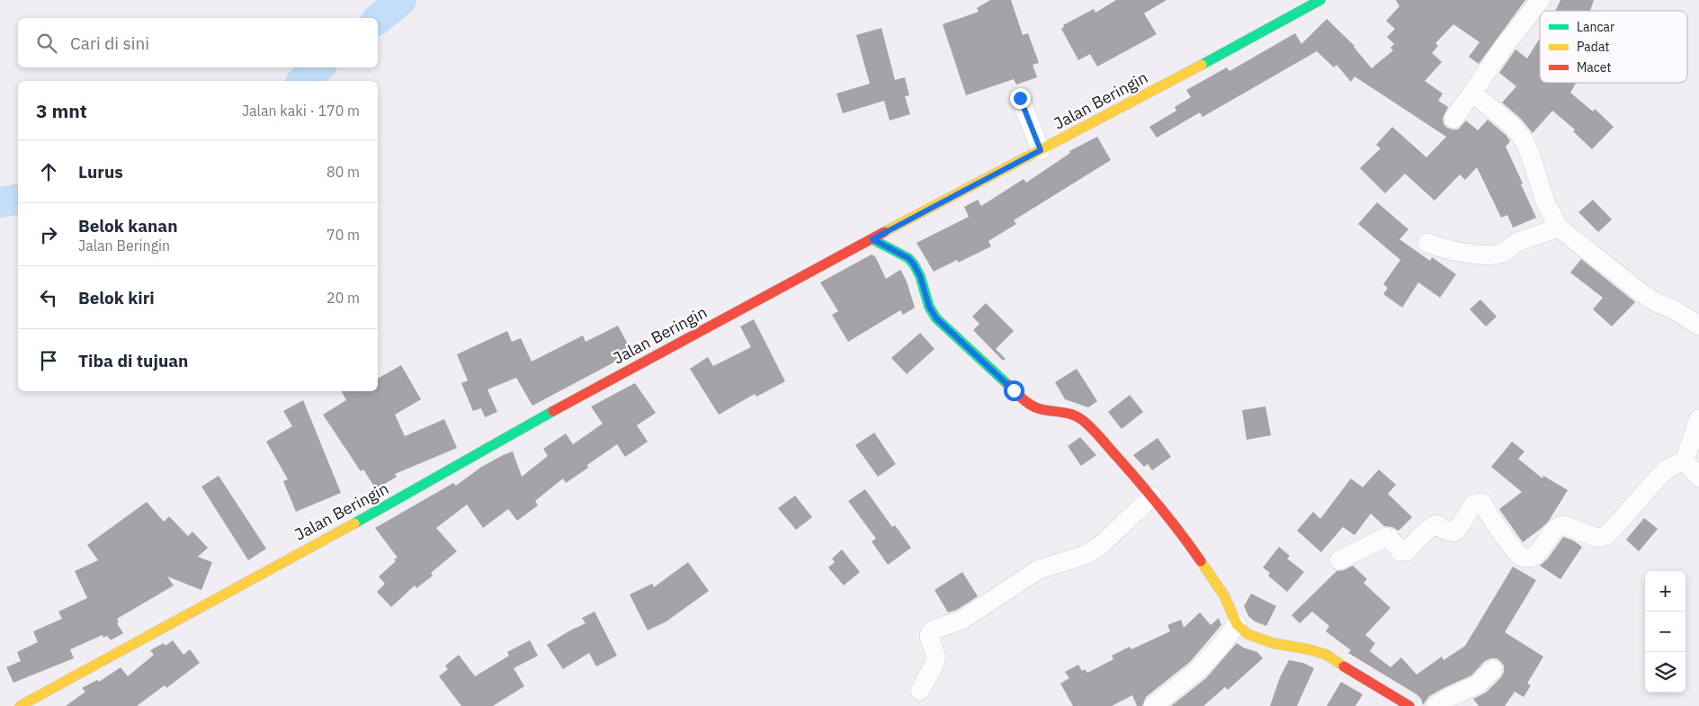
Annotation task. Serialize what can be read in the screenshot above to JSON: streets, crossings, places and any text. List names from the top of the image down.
{
  "streets": {
    "street": ["Jalan Beringin"]
  },
  "legend": ["Lancar", "Padat", "Macet"],
  "page": {
    "search": "Cari di sini",
    "heading": ["3 mnt", "Jalan kaki · 170 m"],
    "list": [
      ["Lurus", "80 m"],
      ["Belok kanan", "Jalan Beringin", "70 m"],
      ["Belok kiri", "20 m"],
      "Tiba di tujuan"
    ],
    "map_buttons": ["+", "−"]
  }
}
